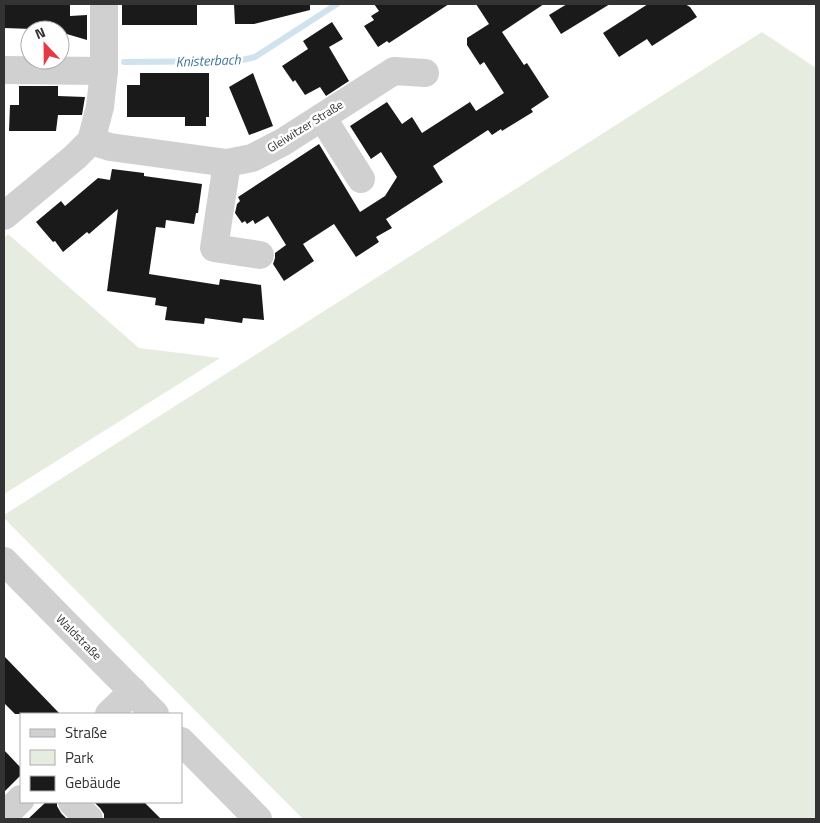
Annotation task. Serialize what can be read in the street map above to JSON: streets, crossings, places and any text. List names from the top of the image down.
{
  "streets": {
    "street": ["Gleiwitzer Straße", "Waldstraße"]
  },
  "water": ["Knisterbach"],
  "legend": ["Straße", "Park", "Gebäude"],
  "north": "top"
}
